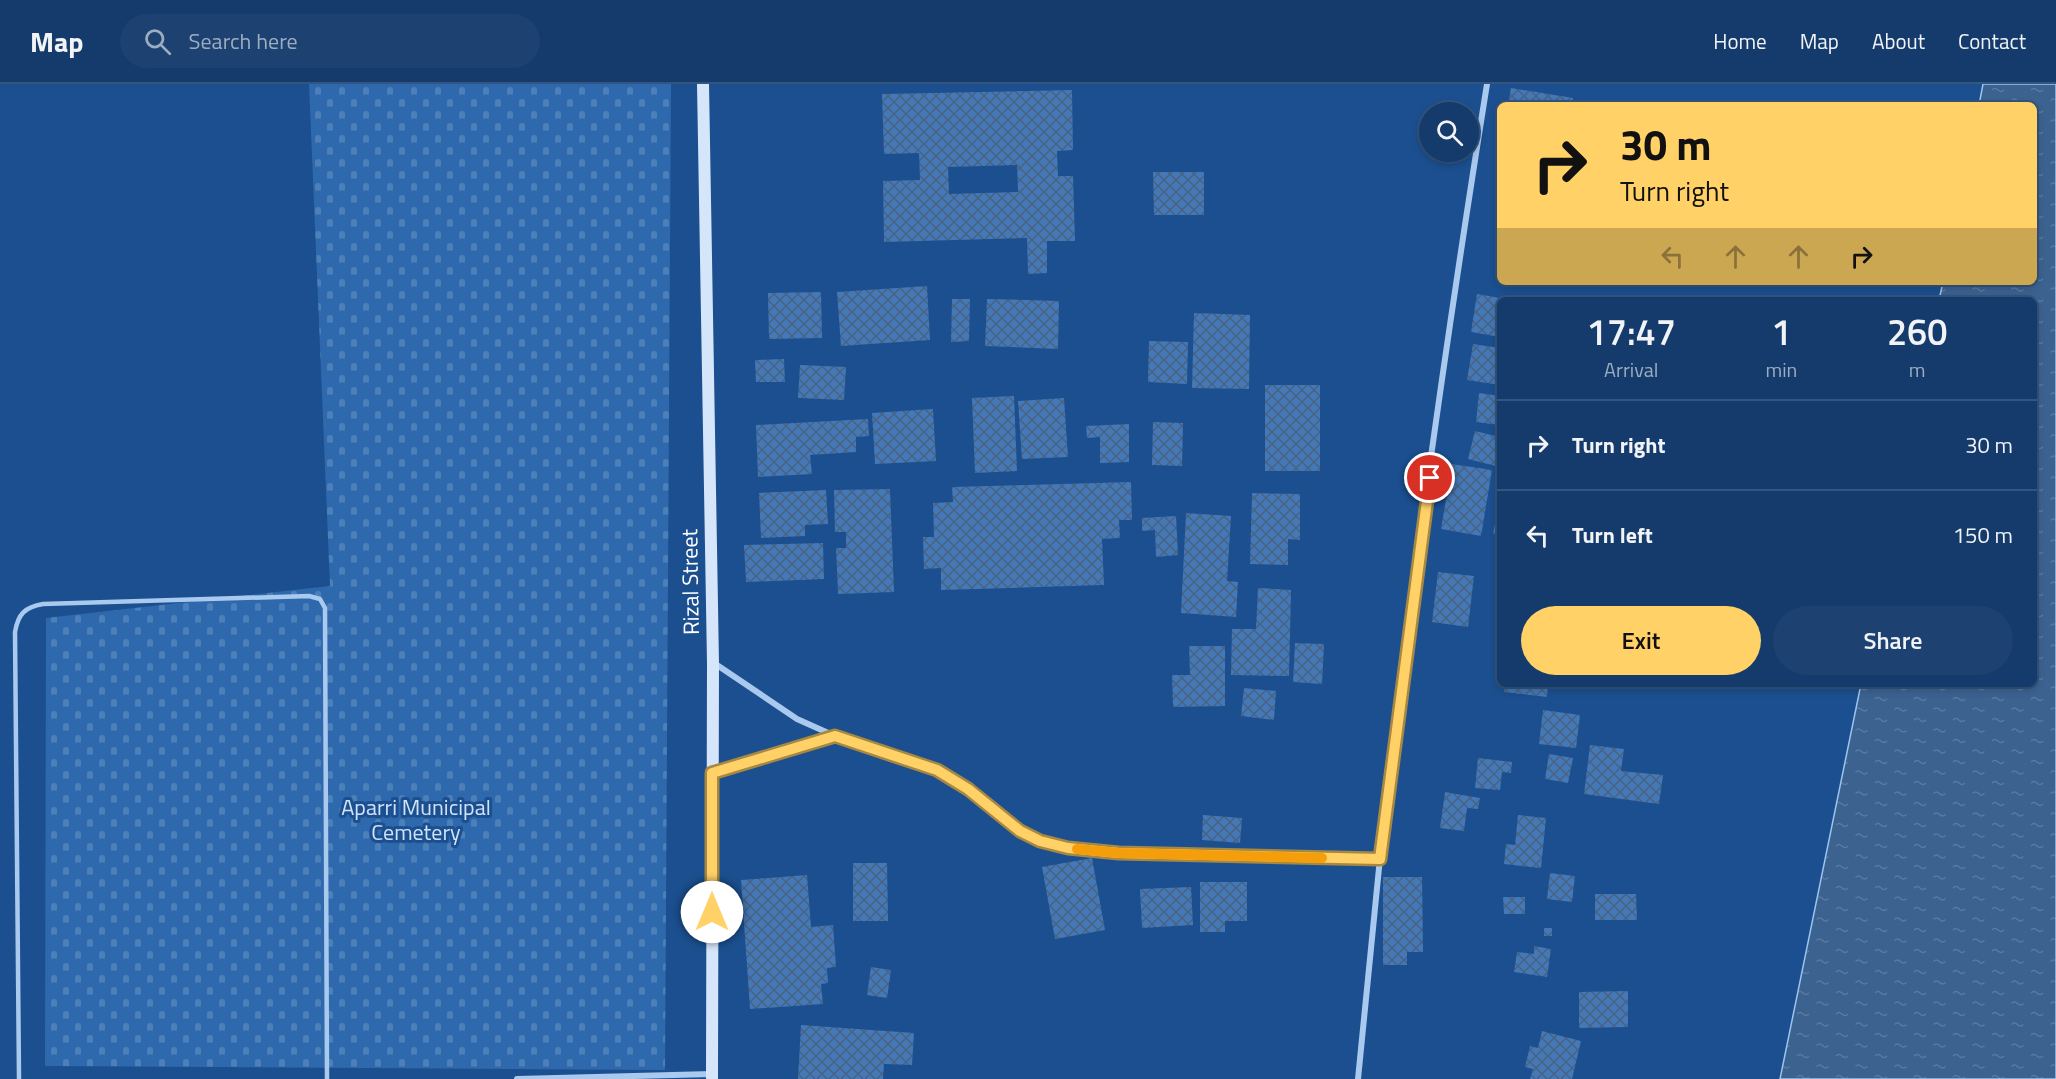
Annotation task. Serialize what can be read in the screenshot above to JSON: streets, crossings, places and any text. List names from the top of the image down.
{
  "streets": {
    "main road": ["Rizal Street"]
  },
  "parks": ["Aparri Municipal Cemetery"],
  "page": {
    "header": "Map",
    "search": "Search here",
    "nav": [
      "Home",
      "Map",
      "About",
      "Contact"
    ],
    "turn": ["30 m", "Turn right"],
    "eta": [
      "17:47",
      "Arrival",
      "1",
      "min",
      "260",
      "m"
    ],
    "list": [
      {
        "name": "Turn right",
        "value": "30 m"
      },
      {
        "name": "Turn left",
        "value": "150 m"
      }
    ],
    "buttons": ["Exit", "Share"]
  }
}
